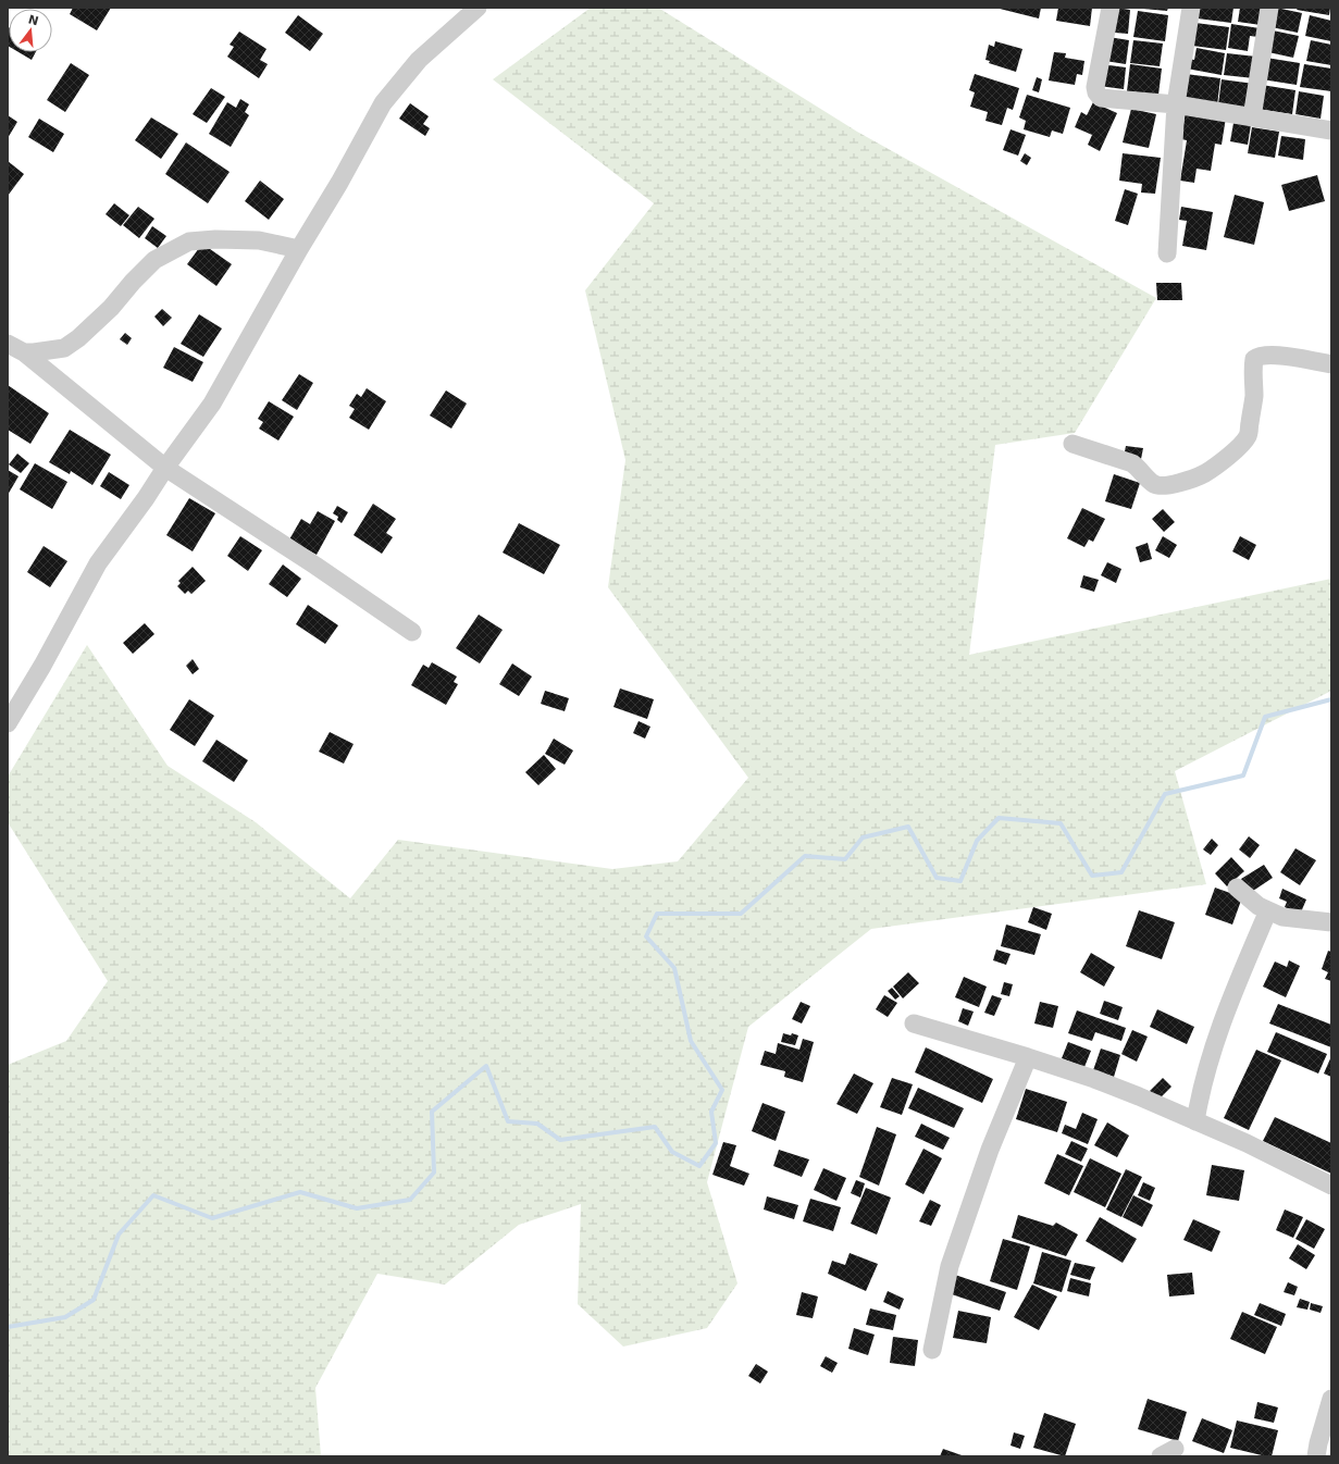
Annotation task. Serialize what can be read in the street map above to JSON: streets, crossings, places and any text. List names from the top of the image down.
{
  "north": "top"
}
